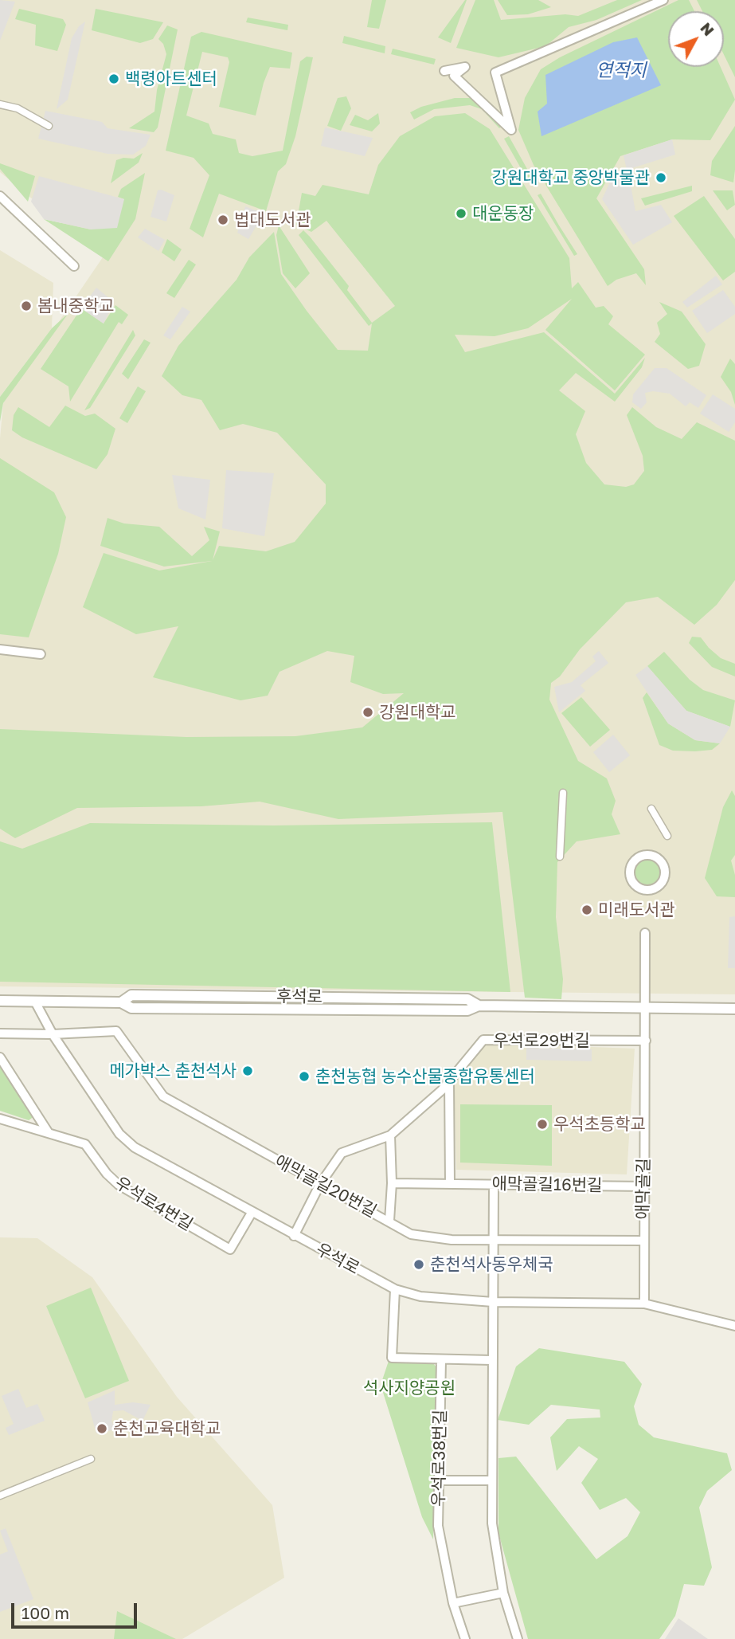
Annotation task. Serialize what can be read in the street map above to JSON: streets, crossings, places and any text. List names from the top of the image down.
{
  "streets": {
    "street": [
      "후석로",
      "우석로29번길",
      "애막골길16번길",
      "애막골길20번길",
      "애막골길",
      "우석로4번길",
      "우석로",
      "우석로38번길"
    ]
  },
  "crossings": [
    ["후석로", "애막골길"],
    ["후석로", "우석로"],
    ["우석로29번길", "애막골길20번길"],
    ["우석로29번길", "애막골길"],
    ["우석로29번길", "우석로"],
    ["애막골길16번길", "애막골길"],
    ["애막골길20번길", "애막골길"],
    ["애막골길20번길", "우석로"],
    ["애막골길", "우석로"],
    ["우석로4번길", "우석로"]
  ],
  "water": ["연적지"],
  "parks": ["석사지양공원"],
  "places": [
    "백령아트센터",
    "강원대학교 중앙박물관",
    "대운동장",
    "법대도서관",
    "봄내중학교",
    "강원대학교",
    "미래도서관",
    "메가박스 춘천석사",
    "춘천농협 농수산물종합유통센터",
    "우석초등학교",
    "춘천석사동우체국",
    "춘천교육대학교"
  ],
  "scale_bar": "100 m",
  "north": "top right"
}
